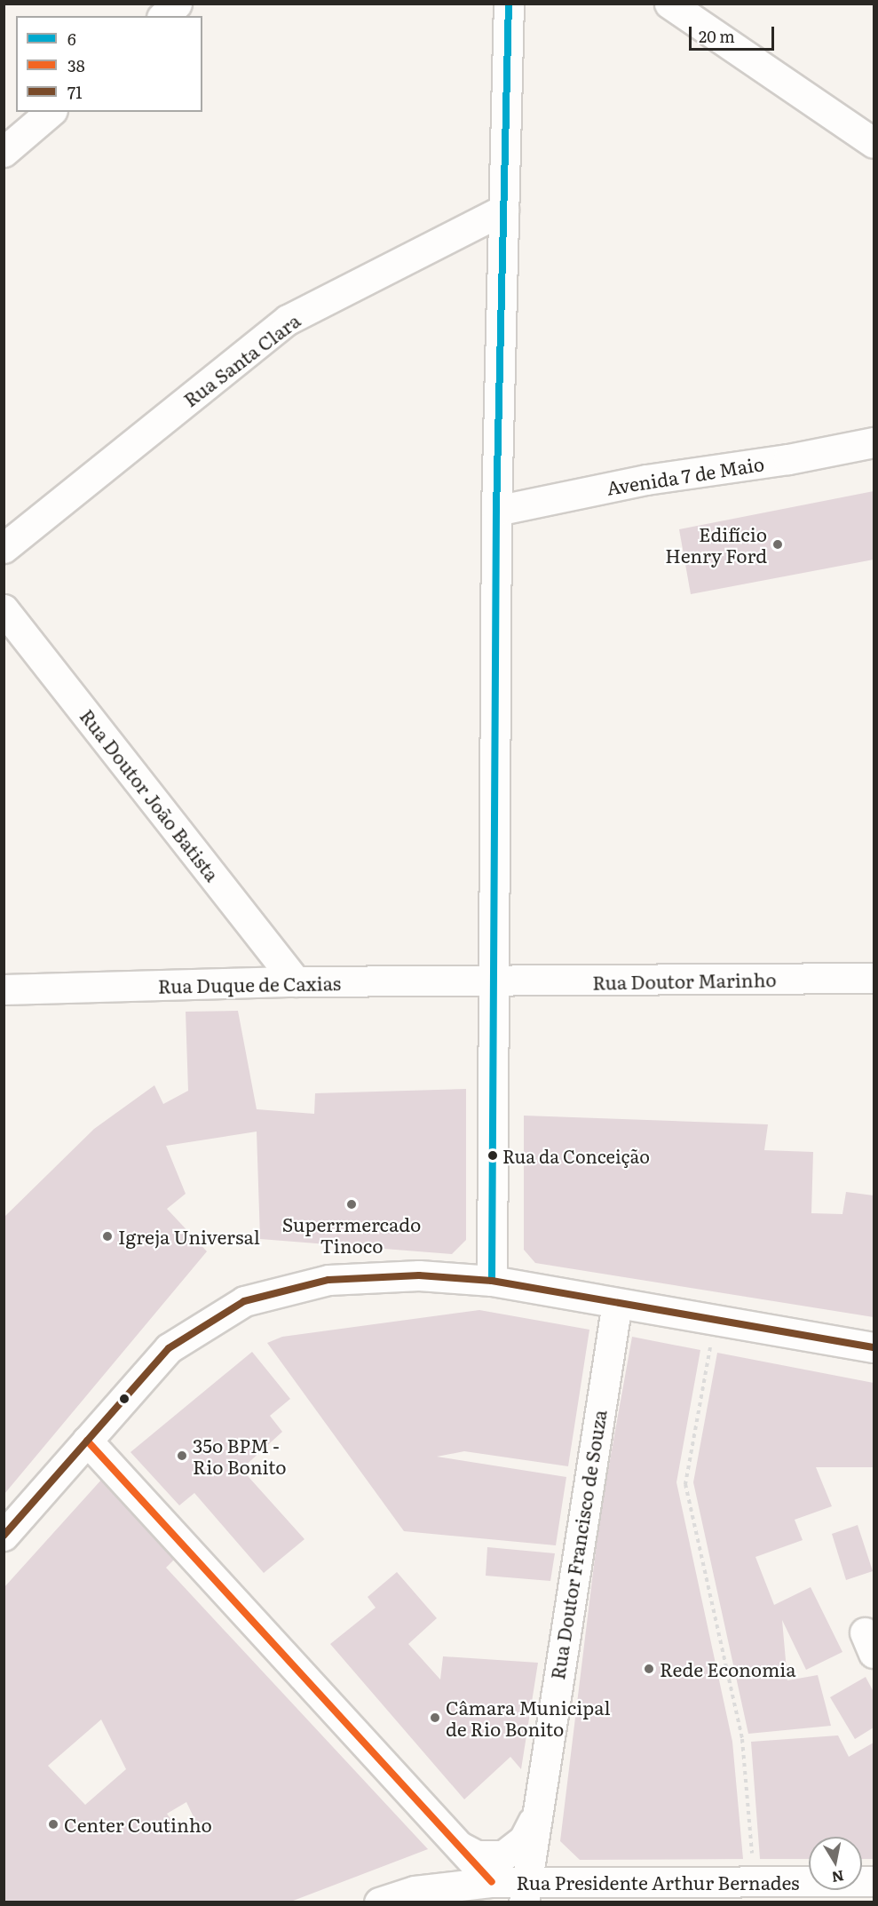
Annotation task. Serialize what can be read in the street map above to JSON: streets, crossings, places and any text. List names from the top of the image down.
{
  "streets": {
    "main road": [
      "Rua Santa Clara",
      "Avenida 7 de Maio",
      "Rua Doutor João Batista",
      "Rua Doutor Marinho",
      "Rua Duque de Caxias",
      "Rua Doutor Francisco de Souza",
      "Rua Presidente Arthur Bernades"
    ]
  },
  "crossings": [
    ["Rua Doutor João Batista", "Rua Duque de Caxias"],
    ["Rua Doutor Marinho", "Rua Duque de Caxias"],
    ["Rua Doutor Francisco de Souza", "Rua Presidente Arthur Bernades"]
  ],
  "places": [
    "Edifício Henry Ford",
    "Rua da Conceição",
    "Superrmercado Tinoco",
    "Igreja Universal",
    "35o BPM - Rio Bonito",
    "Rede Economia",
    "Câmara Municipal de Rio Bonito",
    "Center Coutinho"
  ],
  "lines": ["transit line 6", "transit line 71", "transit line 38"],
  "legend": ["6", "38", "71"],
  "scale_bar": "20 m",
  "north": "bottom"
}
